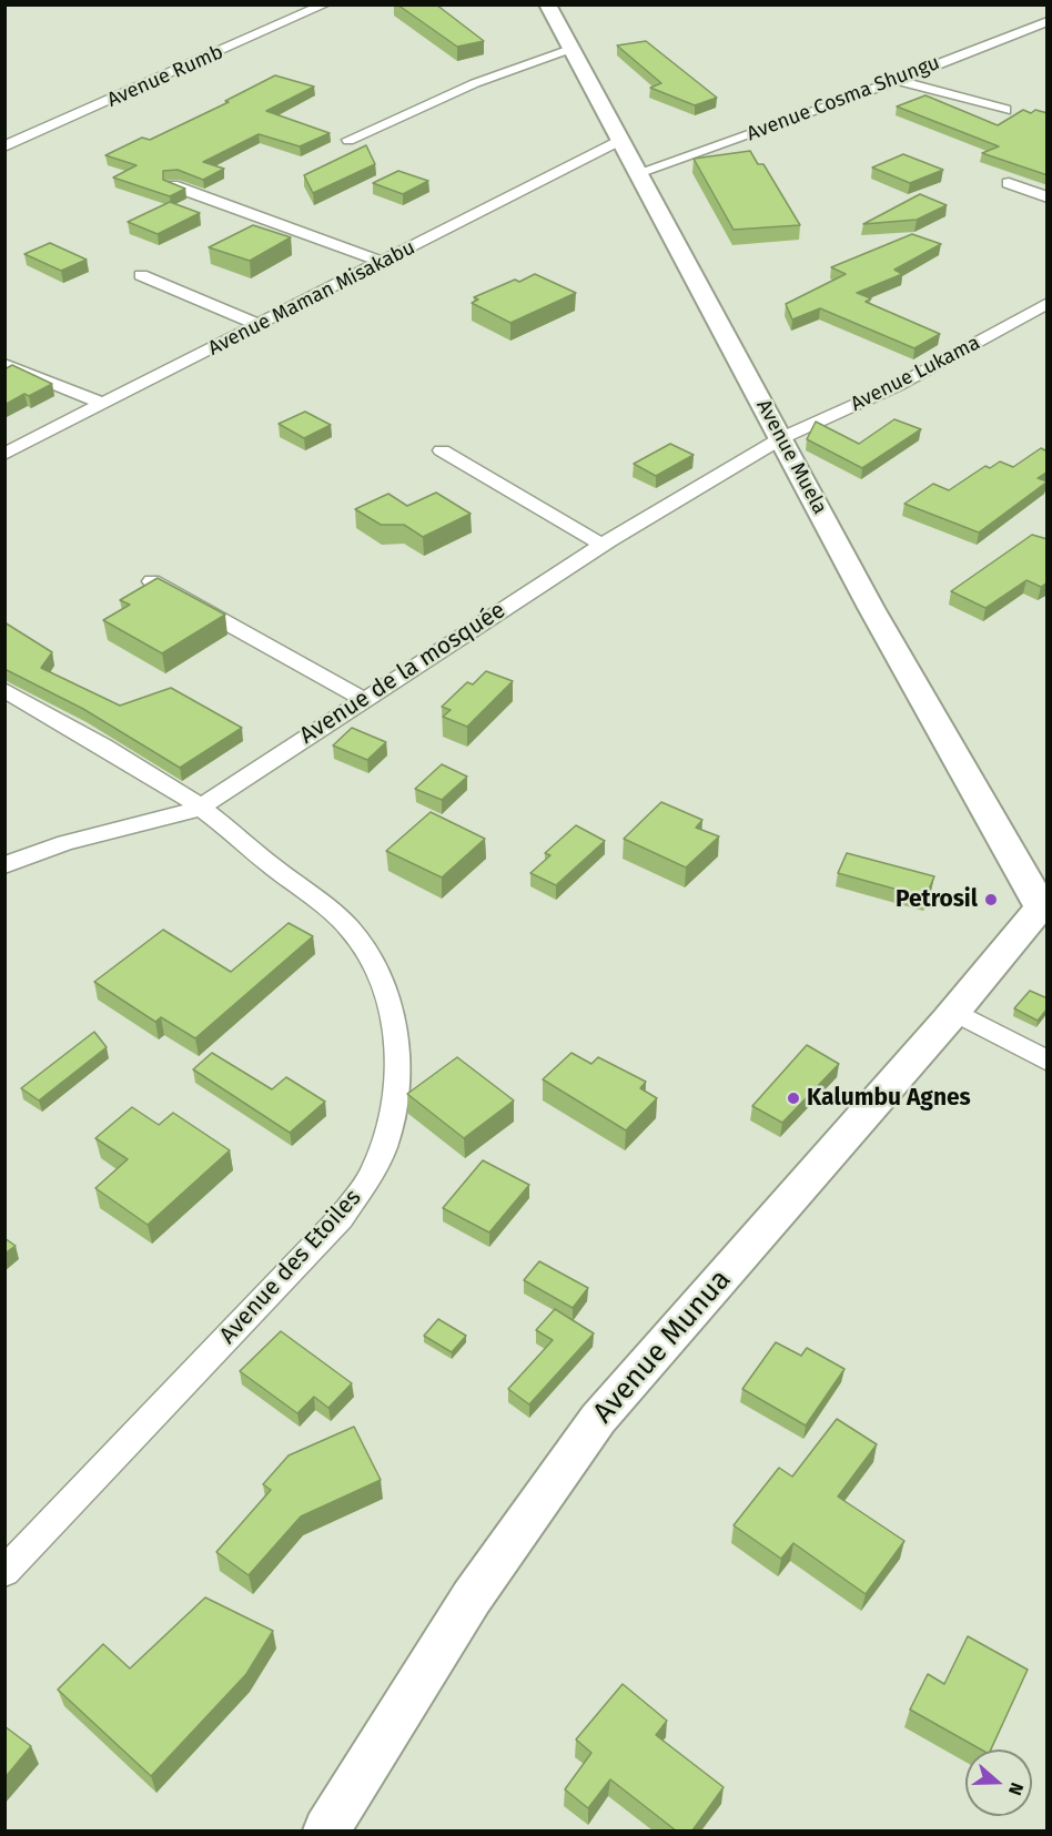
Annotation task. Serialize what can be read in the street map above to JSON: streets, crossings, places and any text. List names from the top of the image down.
{
  "streets": {
    "street": [
      "Avenue Rumb",
      "Avenue Cosma Shungu",
      "Avenue Maman Misakabu",
      "Avenue Lukama",
      "Avenue Muela",
      "Avenue de la mosquée",
      "Avenue des Etoiles",
      "Avenue Munua"
    ]
  },
  "crossings": [
    ["Avenue Cosma Shungu", "Avenue Muela"],
    ["Avenue Maman Misakabu", "Avenue Muela"],
    ["Avenue Lukama", "Avenue Muela"],
    ["Avenue Lukama", "Avenue de la mosquée"],
    ["Avenue Muela", "Avenue de la mosquée"],
    ["Avenue Muela", "Avenue Munua"],
    ["Avenue de la mosquée", "Avenue des Etoiles"]
  ],
  "places": ["Petrosil", "Kalumbu Agnes"],
  "north": "right"
}
